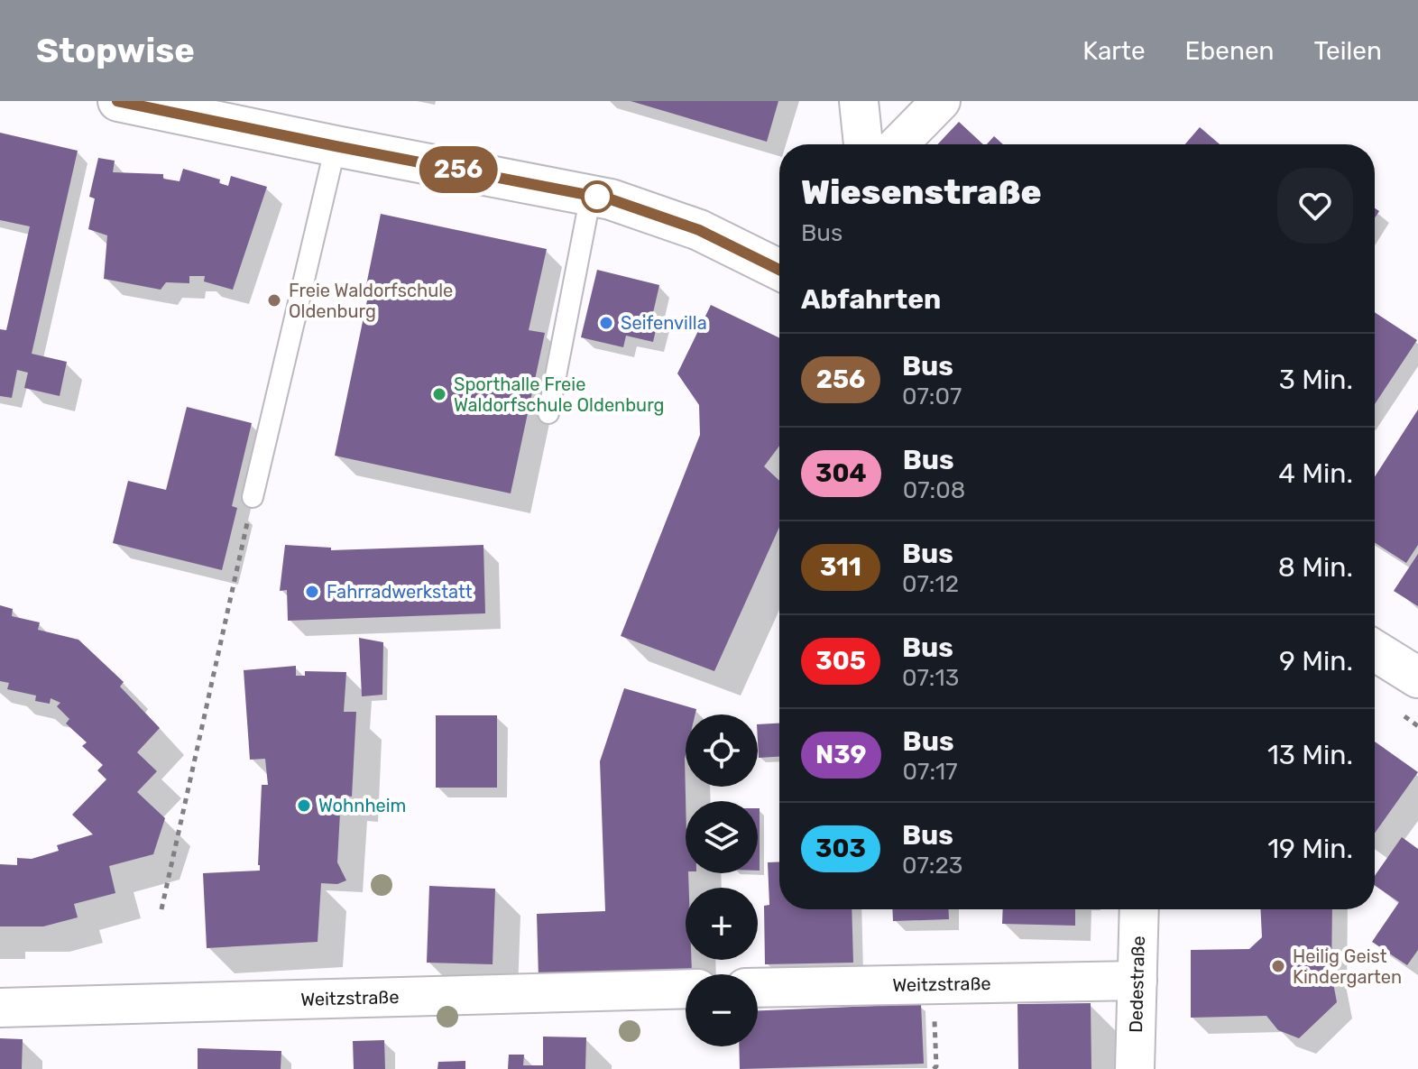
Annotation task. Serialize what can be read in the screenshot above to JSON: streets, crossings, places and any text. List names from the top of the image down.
{
  "streets": {
    "street": ["Weitzstraße", "Dedestraße"]
  },
  "crossings": [
    ["Weitzstraße", "Dedestraße"]
  ],
  "places": [
    "Freie Waldorfschule Oldenburg",
    "Seifenvilla",
    "Sporthalle Freie Waldorfschule Oldenburg",
    "Fahrradwerkstatt",
    "Wohnheim",
    "Heilig Geist Kindergarten"
  ],
  "lines": ["bus line 256"],
  "page": {
    "header": "Stopwise",
    "nav": ["Karte", "Ebenen", "Teilen"],
    "on_map": "256",
    "heading": [
      ["Wiesenstraße", "Bus"],
      "Abfahrten"
    ],
    "list": [
      {
        "mark": "256",
        "name": "Bus",
        "note": "07:07",
        "value": "3 Min."
      },
      {
        "mark": "304",
        "name": "Bus",
        "note": "07:08",
        "value": "4 Min."
      },
      {
        "mark": "311",
        "name": "Bus",
        "note": "07:12",
        "value": "8 Min."
      },
      {
        "mark": "305",
        "name": "Bus",
        "note": "07:13",
        "value": "9 Min."
      },
      {
        "mark": "N39",
        "name": "Bus",
        "note": "07:17",
        "value": "13 Min."
      },
      {
        "mark": "303",
        "name": "Bus",
        "note": "07:23",
        "value": "19 Min."
      }
    ],
    "map_buttons": ["+", "−"]
  }
}
